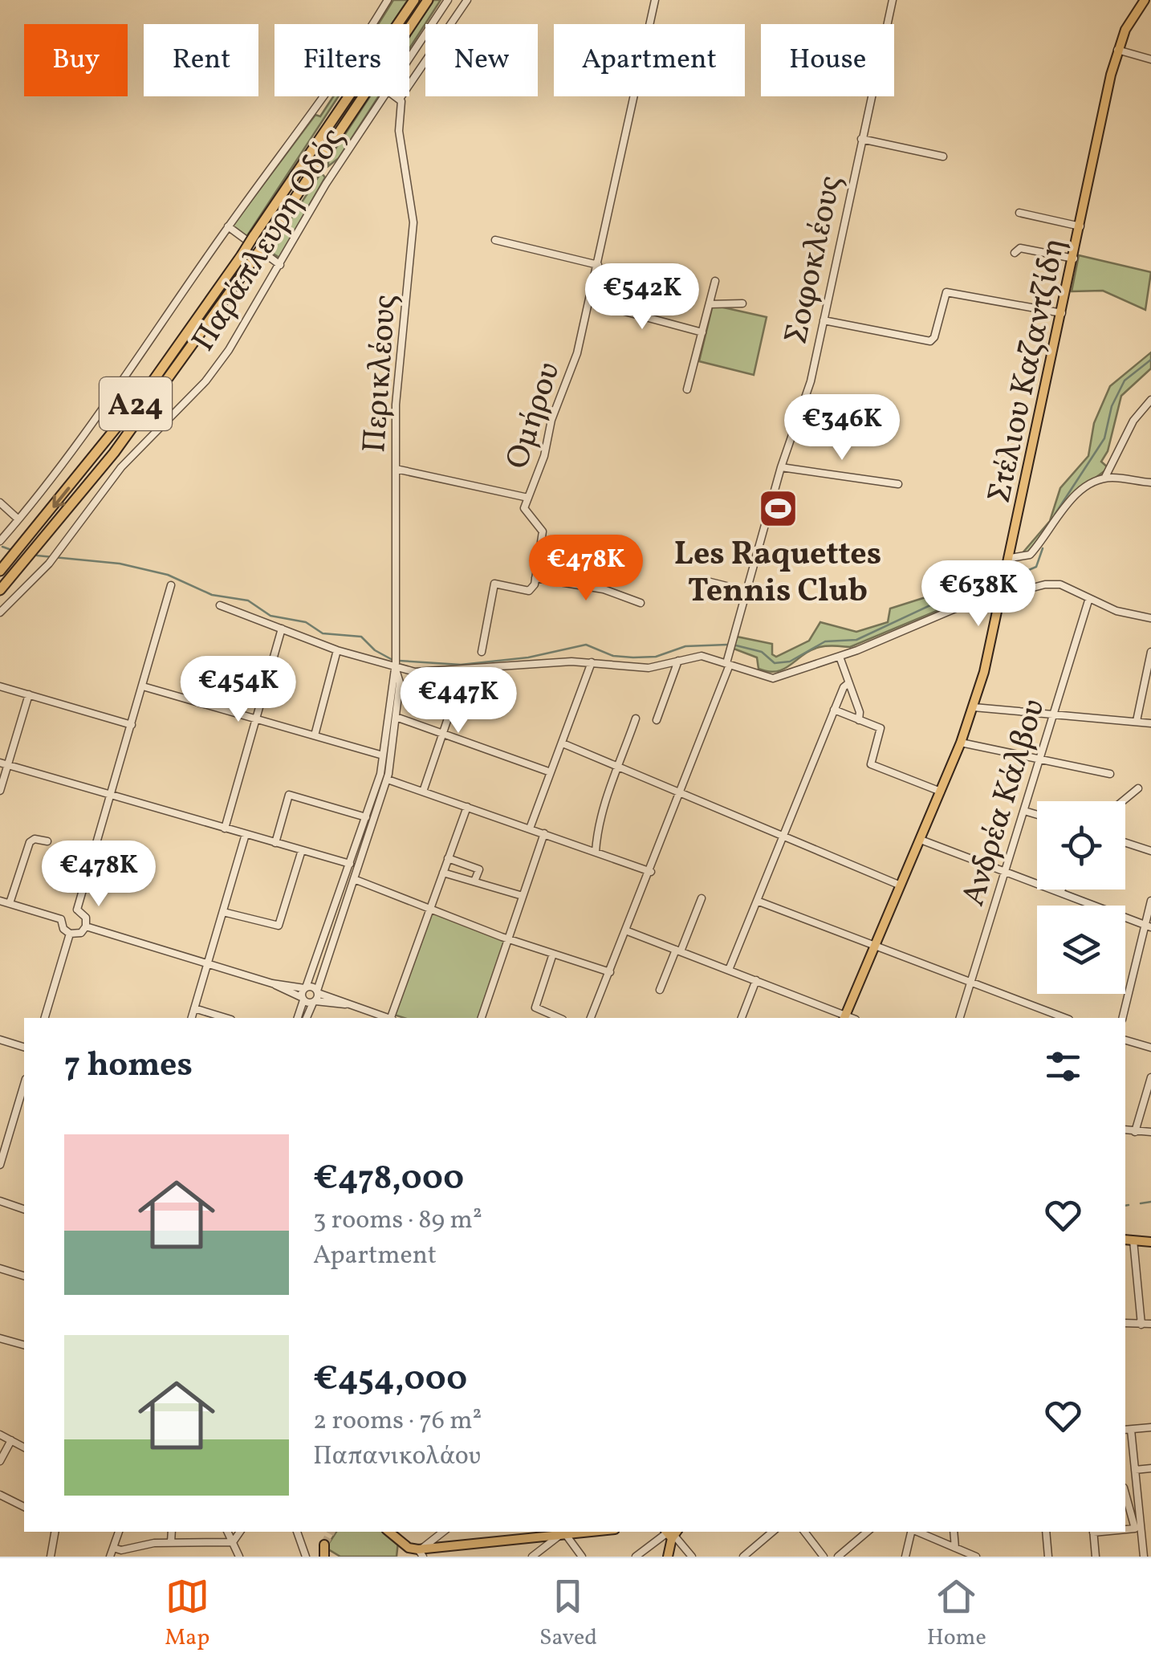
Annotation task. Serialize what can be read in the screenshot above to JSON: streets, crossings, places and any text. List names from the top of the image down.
{
  "streets": {
    "highway": ["Α24"],
    "main road": ["Στέλιου Καζαντζίδη"],
    "street": [
      "Παράπλευρη Οδός",
      "Σοφοκλέους",
      "Περικλέους",
      "Ομήρου",
      "Ανδρέα Κάλβου"
    ]
  },
  "places": {
    "sports": ["Les Raquettes Tennis Club"]
  },
  "page": {
    "chip": [
      "Buy",
      "Rent",
      "Filters",
      "New",
      "Apartment",
      "House"
    ],
    "price": [
      "€542K",
      "€346K",
      "€478K",
      "€638K",
      "€454K",
      "€447K",
      "€478K"
    ],
    "heading": "7 homes",
    "list": [
      {
        "name": "€478,000",
        "note": "3 rooms · 89 m² · Apartment"
      },
      {
        "name": "€454,000",
        "note": "2 rooms · 76 m² · Παπανικολάου"
      }
    ],
    "tabs": ["Map", "Saved", "Home"]
  }
}
